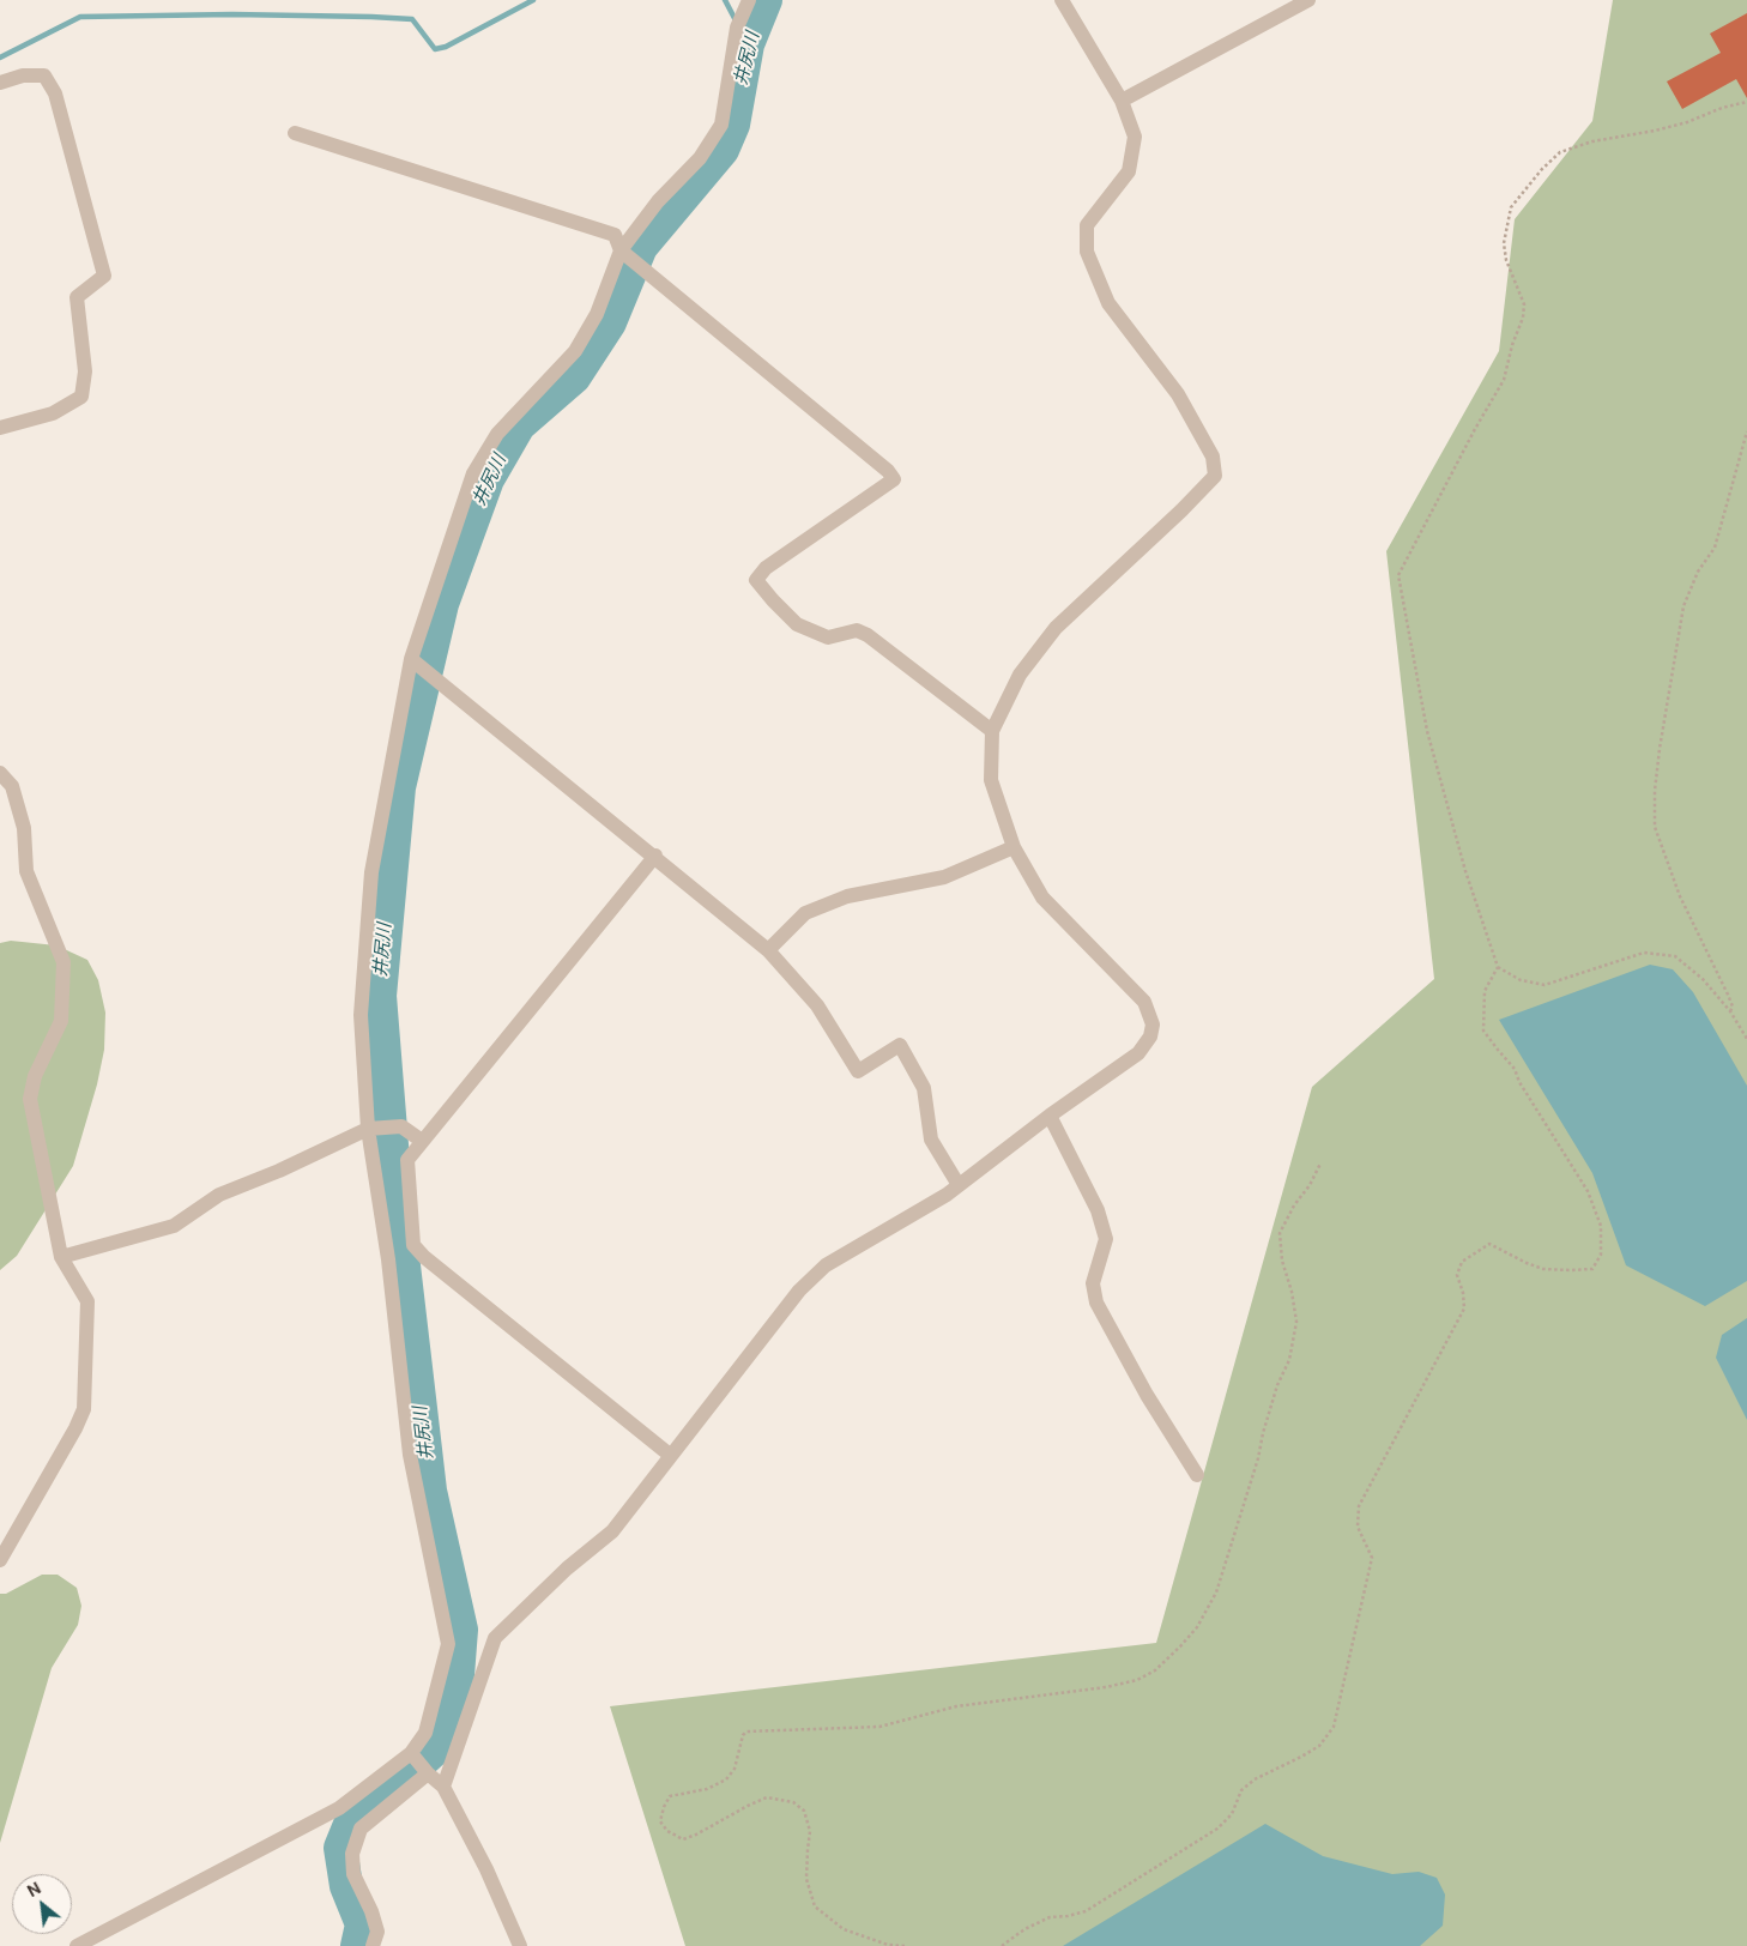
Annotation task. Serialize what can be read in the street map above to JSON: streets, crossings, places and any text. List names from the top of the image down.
{
  "water": ["井尻川"],
  "north": "top left"
}
